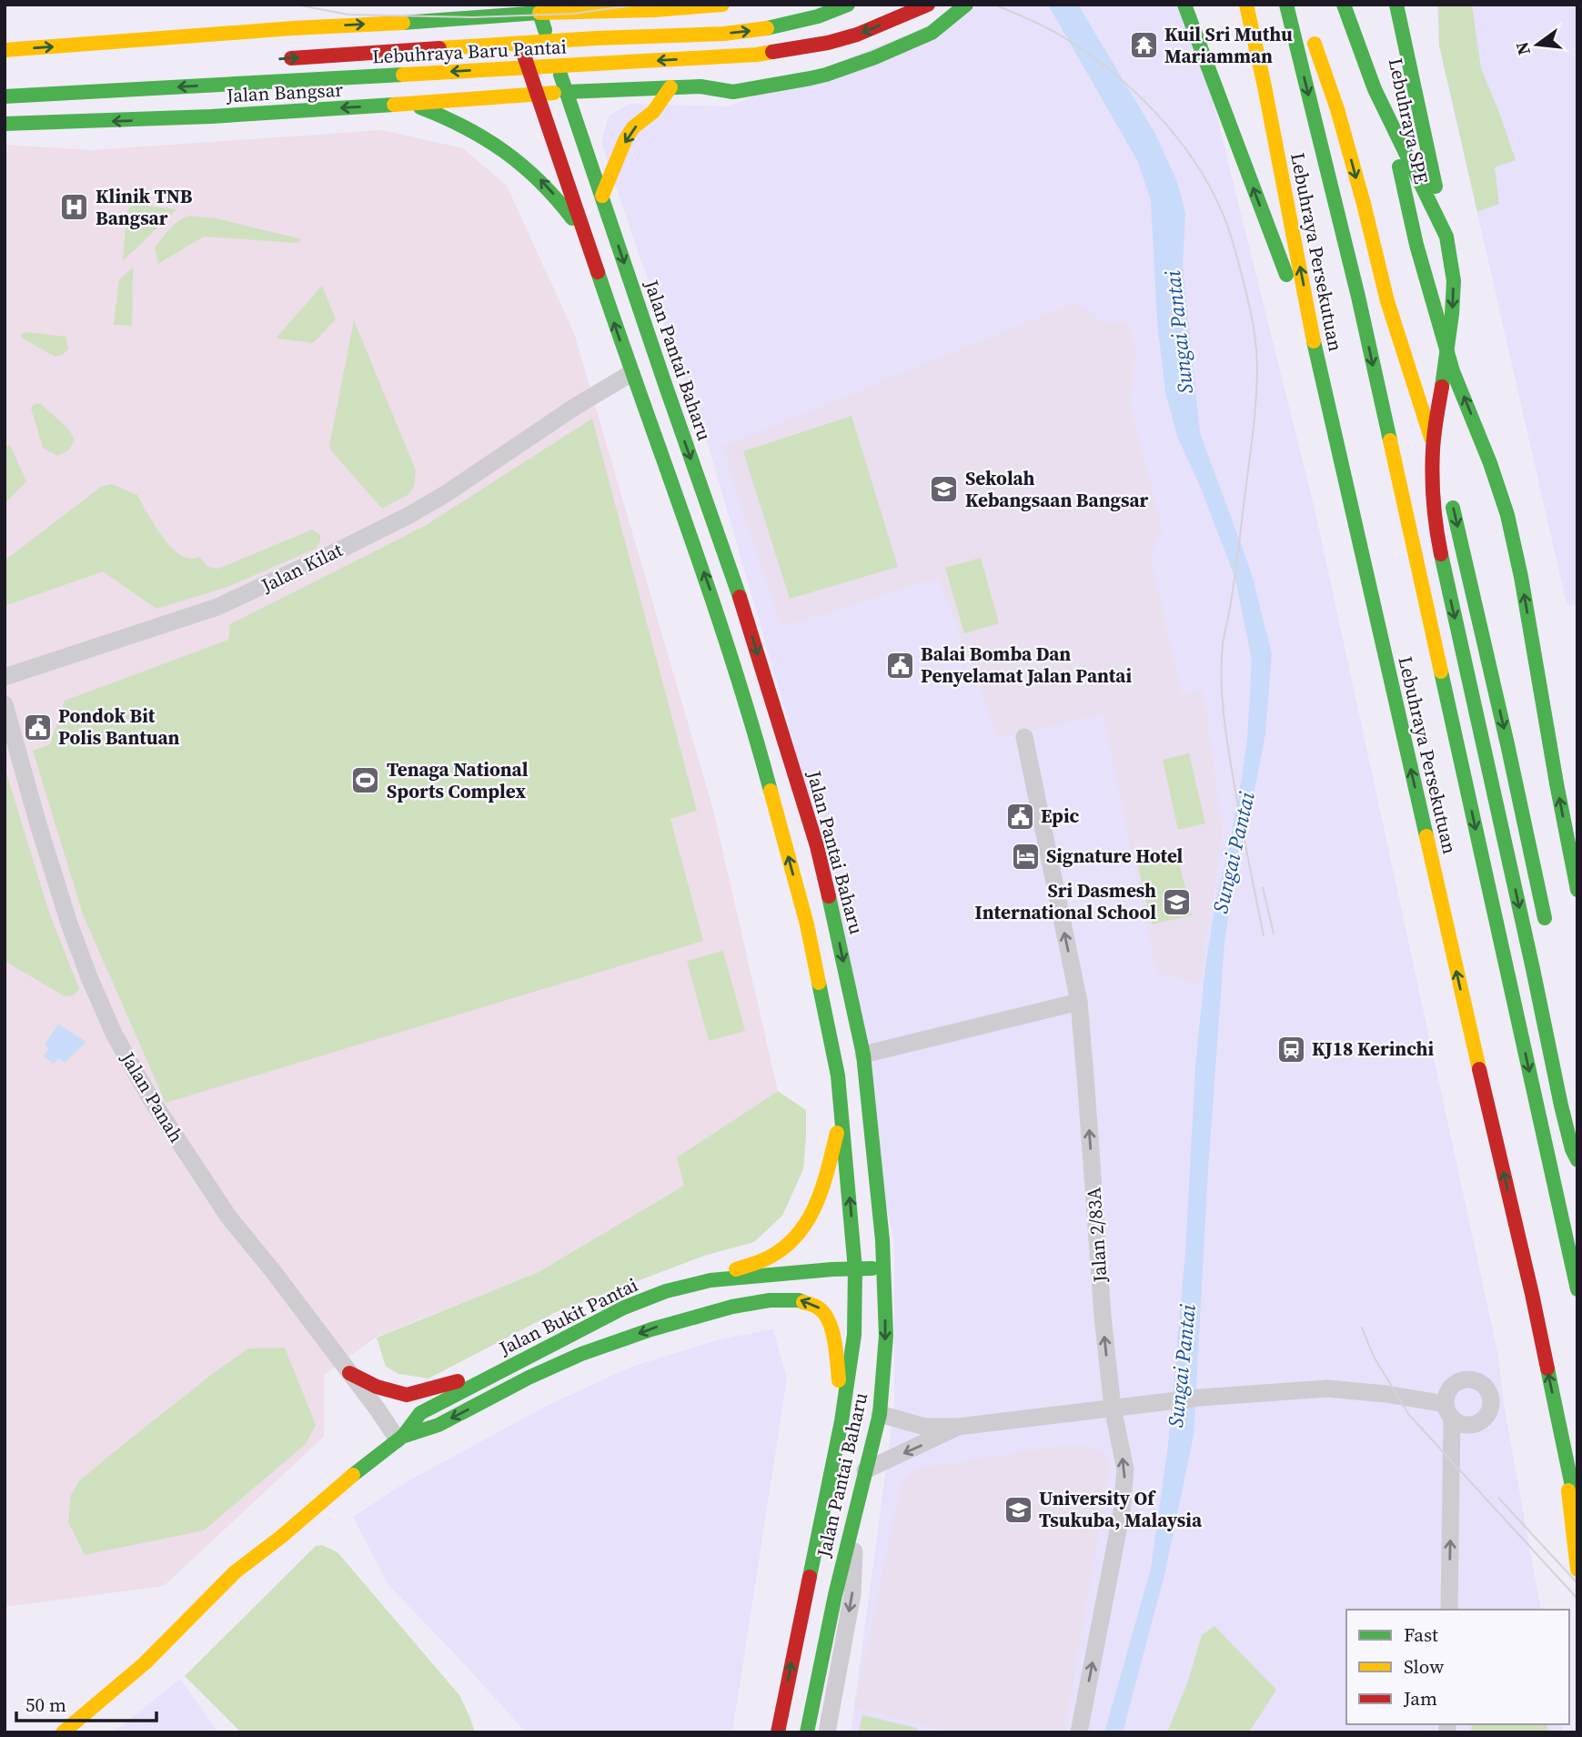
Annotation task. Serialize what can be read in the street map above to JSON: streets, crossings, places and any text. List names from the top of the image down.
{
  "streets": {
    "main road": [
      "Lebuhraya Baru Pantai",
      "Jalan Bangsar",
      "Lebuhraya SPE",
      "Lebuhraya Persekutuan",
      "Jalan Pantai Baharu",
      "Jalan Bukit Pantai"
    ],
    "street": ["Jalan Kilat", "Jalan Panah", "Jalan 2/83A"]
  },
  "crossings": [
    ["Jalan Bangsar", "Jalan Pantai Baharu"],
    ["Jalan Pantai Baharu", "Jalan Kilat"],
    ["Jalan Pantai Baharu", "Jalan Bukit Pantai"],
    ["Jalan Panah", "Jalan Bukit Pantai"]
  ],
  "one_way": ["Jalan 2/83A"],
  "water": ["Sungai Pantai"],
  "places": {
    "temple": ["Kuil Sri Muthu Mariamman"],
    "hospital": ["Klinik TNB Bangsar"],
    "school or university": ["Sekolah Kebangsaan Bangsar", "Sri Dasmesh International School", "University Of Tsukuba, Malaysia"],
    "public building": ["Balai Bomba Dan Penyelamat Jalan Pantai", "Pondok Bit Polis Bantuan", "Epic"],
    "sports": ["Tenaga National Sports Complex"],
    "hotel": ["Signature Hotel"],
    "station": ["KJ18 Kerinchi"]
  },
  "legend": ["Fast", "Slow", "Jam"],
  "scale_bar": "50 m",
  "north": "left"
}
